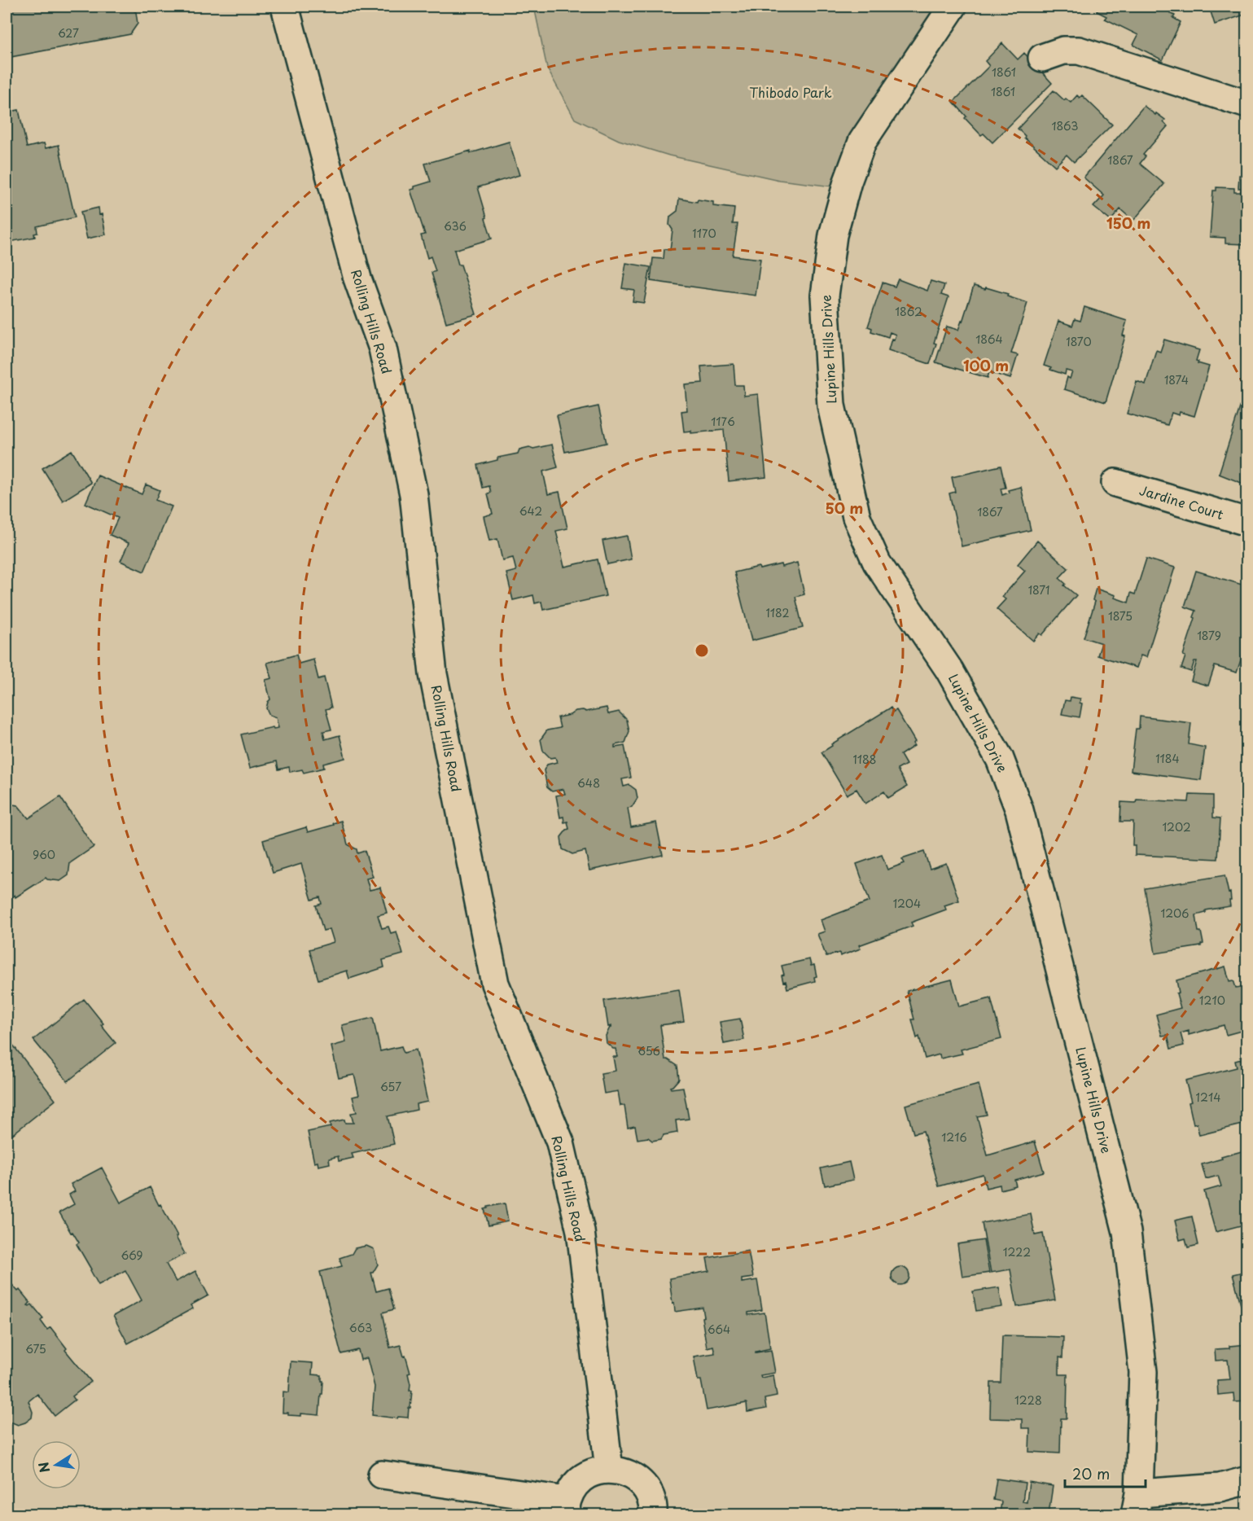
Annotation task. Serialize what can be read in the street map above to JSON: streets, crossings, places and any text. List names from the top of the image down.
{
  "streets": {
    "street": ["Rolling Hills Road", "Lupine Hills Drive", "Jardine Court"]
  },
  "parks": ["Thibodo Park"],
  "house_numbers": [
    "627",
    "1861",
    "1861",
    "1863",
    "1867",
    "636",
    "1170",
    "1862",
    "1864",
    "1870",
    "1874",
    "1176",
    "642",
    "1867",
    "1871",
    "1182",
    "1875",
    "1879",
    "1184",
    "1188",
    "648",
    "1202",
    "960",
    "1204",
    "1206",
    "1210",
    "656",
    "657",
    "1214",
    "1216",
    "1222",
    "669",
    "663",
    "664",
    "675",
    "1228"
  ],
  "scale_bar": "20 m",
  "north": "left",
  "rings": ["150 m", "100 m", "50 m"]
}
